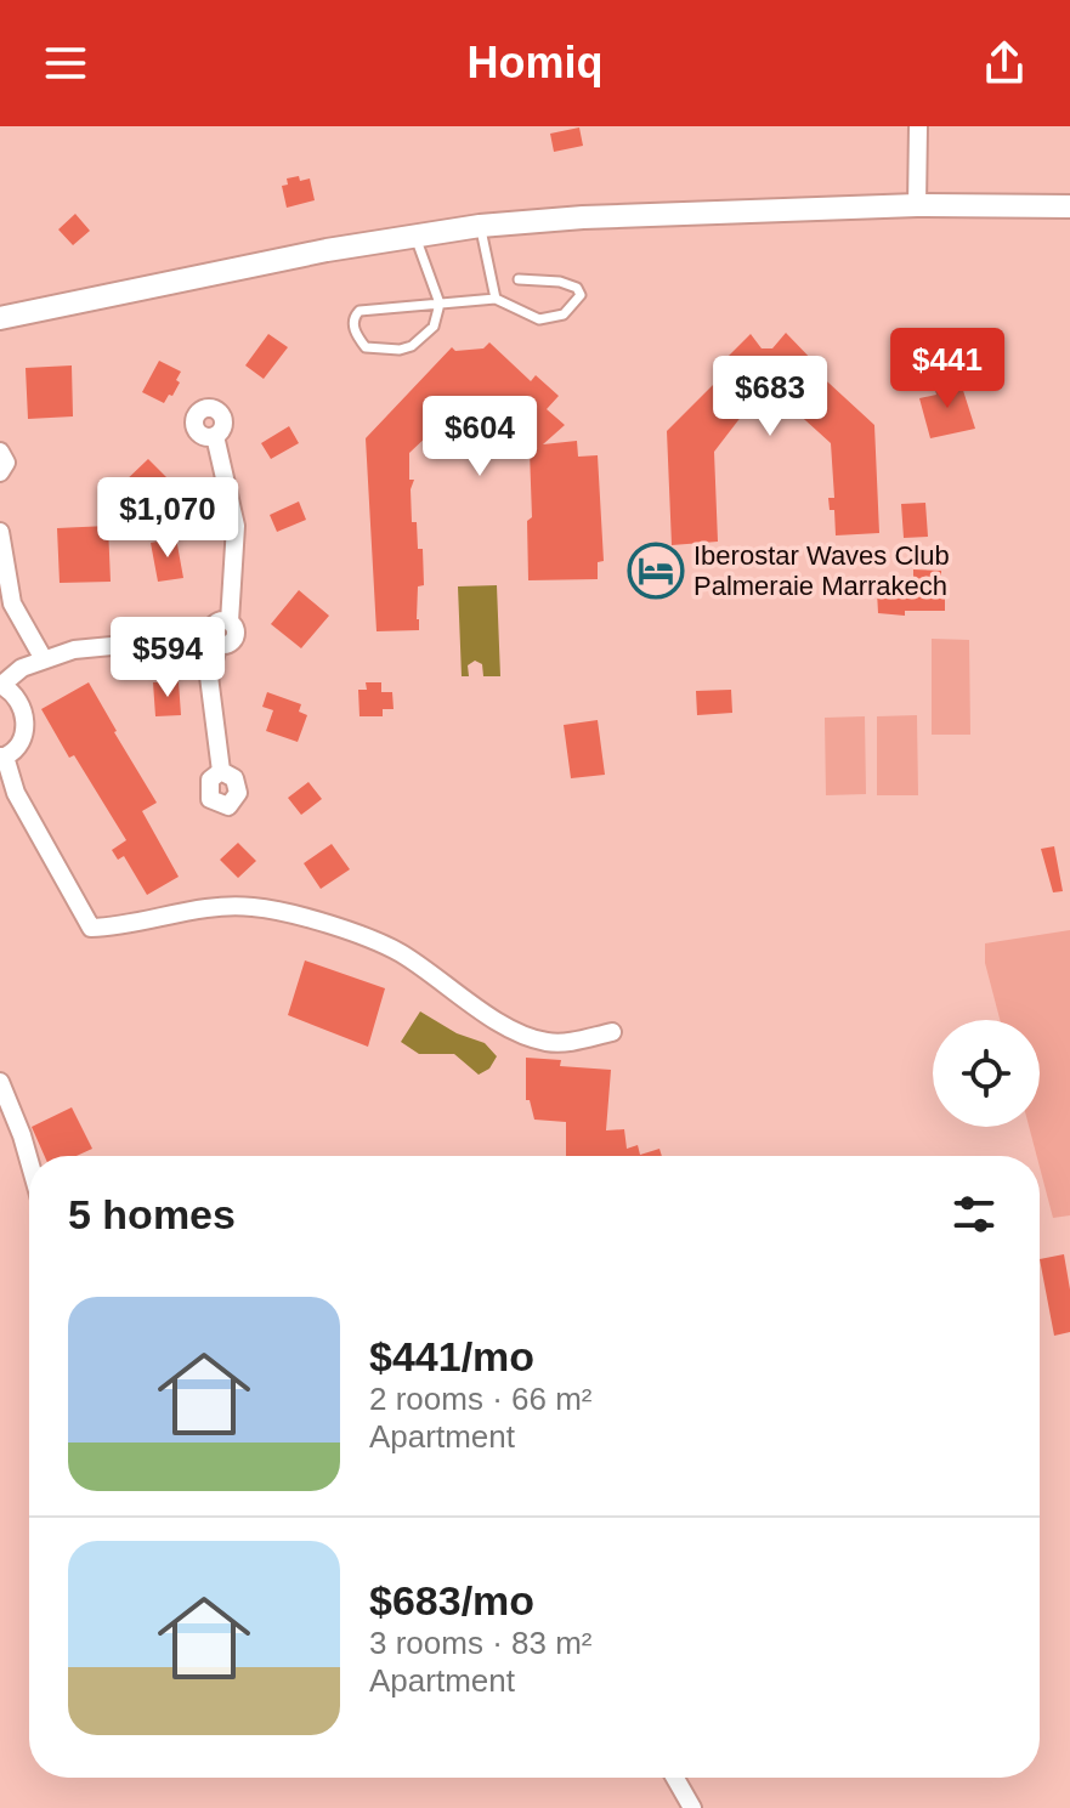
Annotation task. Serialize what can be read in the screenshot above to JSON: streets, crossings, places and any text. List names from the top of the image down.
{
  "places": {
    "hotel": ["Iberostar Waves Club Palmeraie Marrakech"]
  },
  "page": {
    "header": "Homiq",
    "price": [
      "$441",
      "$683",
      "$604",
      "$1,070",
      "$594"
    ],
    "heading": "5 homes",
    "list": [
      {
        "name": "$441/mo",
        "note": "2 rooms · 66 m² · Apartment"
      },
      {
        "name": "$683/mo",
        "note": "3 rooms · 83 m² · Apartment"
      }
    ]
  }
}
